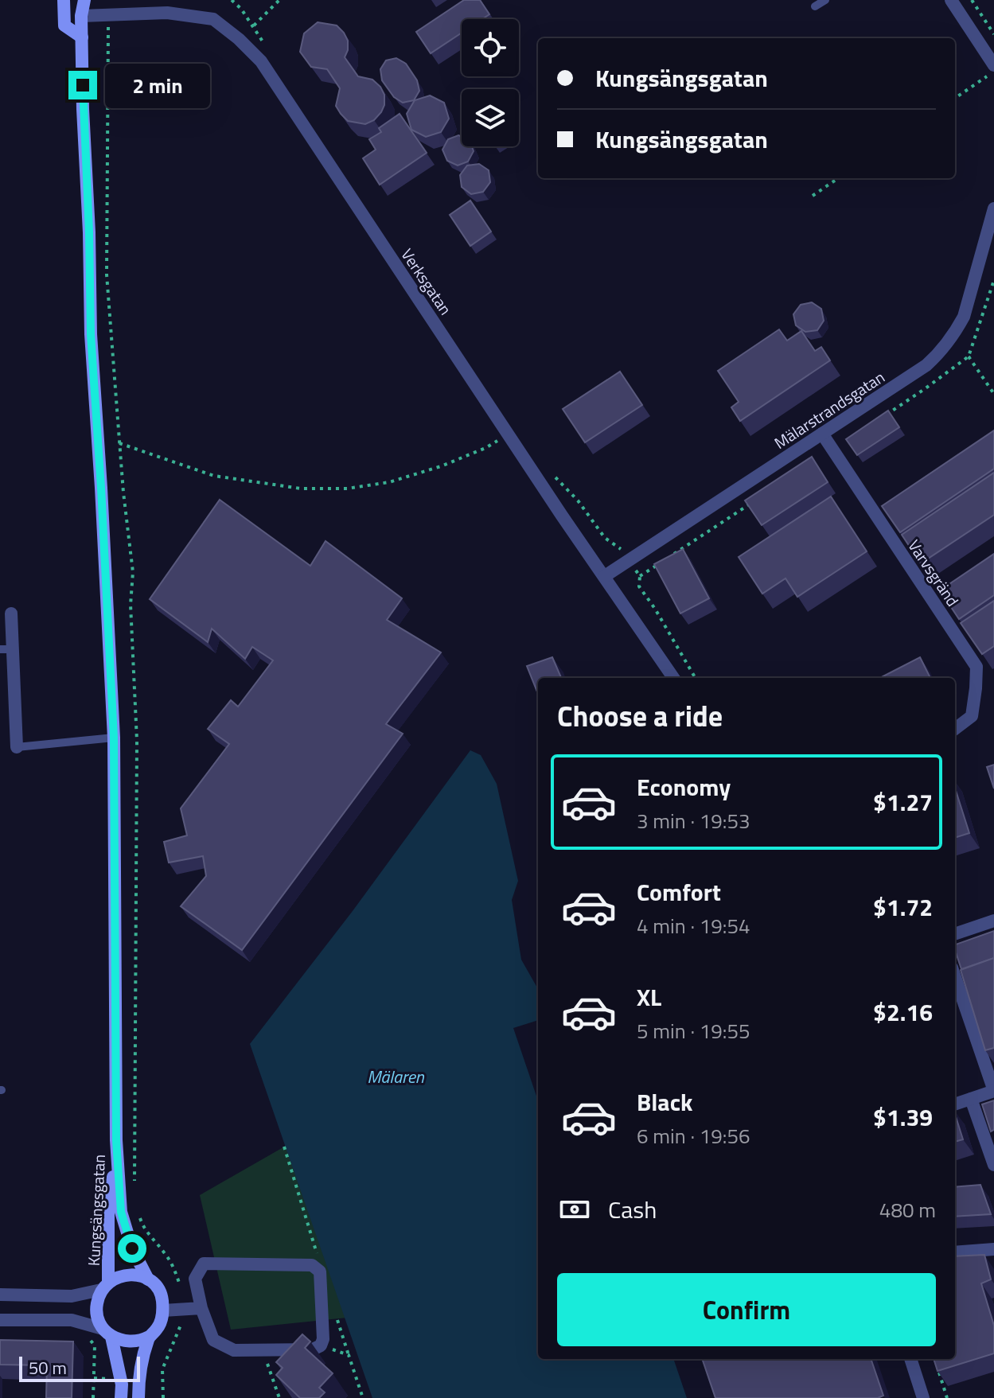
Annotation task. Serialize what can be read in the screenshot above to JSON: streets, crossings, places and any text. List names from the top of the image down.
{
  "streets": {
    "main road": ["Kungsängsgatan"],
    "street": ["Verksgatan", "Mälarstrandsgatan", "Varvsgränd"]
  },
  "crossings": [
    ["Verksgatan", "Mälarstrandsgatan"],
    ["Verksgatan", "Kungsängsgatan"],
    ["Mälarstrandsgatan", "Varvsgränd"]
  ],
  "water": ["Mälaren"],
  "scale_bar": "50 m",
  "page": {
    "banner": ["Kungsängsgatan", "Kungsängsgatan"],
    "bubble": "2 min",
    "heading": "Choose a ride",
    "list": [
      {
        "name": "Economy",
        "note": "3 min · 19:53",
        "value": "$1.27"
      },
      {
        "name": "Comfort",
        "note": "4 min · 19:54",
        "value": "$1.72"
      },
      {
        "name": "XL",
        "note": "5 min · 19:55",
        "value": "$2.16"
      },
      {
        "name": "Black",
        "note": "6 min · 19:56",
        "value": "$1.39"
      }
    ],
    "pay": ["Cash", "480 m"],
    "buttons": "Confirm",
    "scale": "50 m"
  }
}
